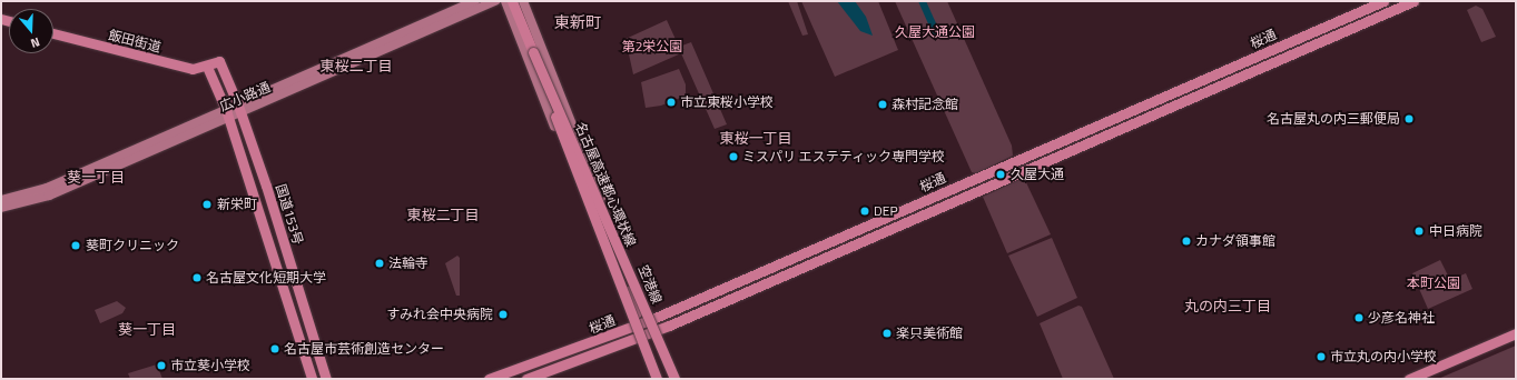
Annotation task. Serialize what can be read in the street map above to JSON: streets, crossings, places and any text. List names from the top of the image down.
{
  "streets": {
    "highway": [
      "桜通",
      "飯田街道",
      "名古屋高速都心環状線",
      "国道153号",
      "空港線"
    ],
    "main road": ["広小路通"]
  },
  "crossings": [
    ["桜通", "空港線"],
    ["飯田街道", "国道153号"],
    ["広小路通", "国道153号"],
    ["名古屋高速都心環状線", "空港線"]
  ],
  "districts": [
    "東新町",
    "東桜二丁目",
    "東桜一丁目",
    "葵一丁目",
    "東桜二丁目",
    "丸の内三丁目",
    "葵一丁目"
  ],
  "parks": ["久屋大通公園", "第2栄公園", "本町公園"],
  "places": [
    "市立東桜小学校",
    "森村記念館",
    "名古屋丸の内三郵便局",
    "ミスパリ エステティック専門学校",
    "久屋大通",
    "新栄町",
    "DEP",
    "中日病院",
    "カナダ領事館",
    "葵町クリニック",
    "法輪寺",
    "名古屋文化短期大学",
    "すみれ会中央病院",
    "少彦名神社",
    "楽只美術館",
    "名古屋市芸術創造センター",
    "市立丸の内小学校",
    "市立葵小学校"
  ],
  "north": "bottom"
}
